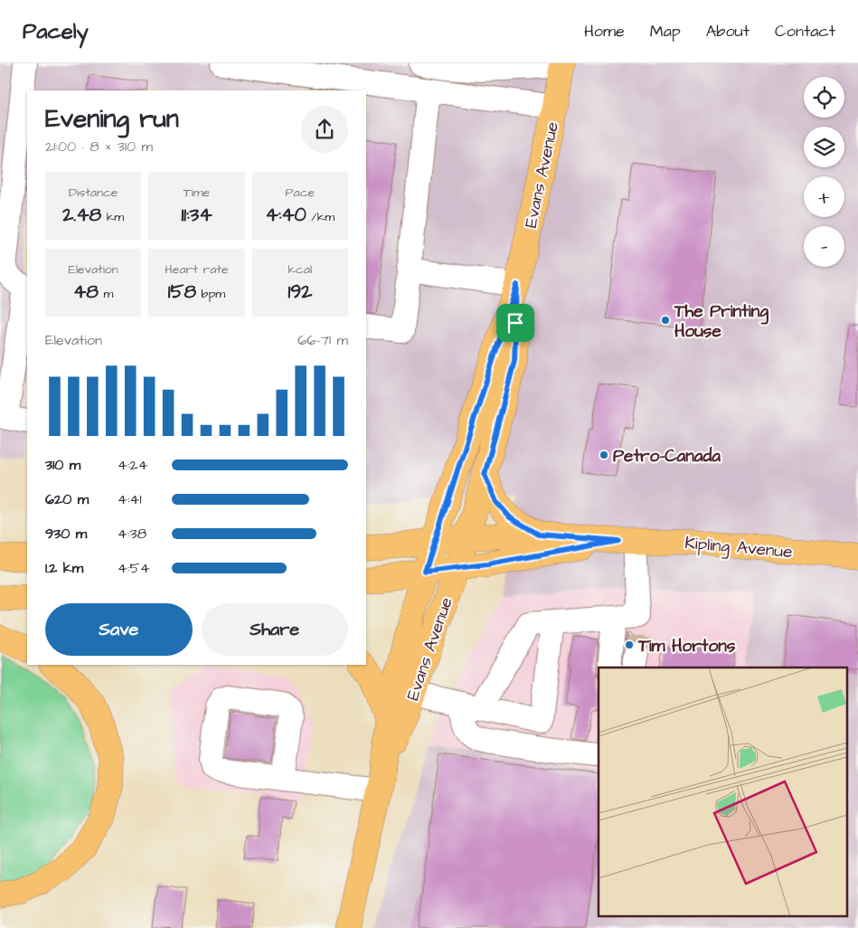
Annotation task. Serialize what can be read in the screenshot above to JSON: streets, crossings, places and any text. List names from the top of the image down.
{
  "streets": {
    "main road": ["Evans Avenue", "Kipling Avenue"]
  },
  "crossings": [
    ["Evans Avenue", "Kipling Avenue"]
  ],
  "places": ["The Printing House", "Petro-Canada", "Tim Hortons"],
  "page": {
    "header": "Pacely",
    "nav": [
      "Home",
      "Map",
      "About",
      "Contact"
    ],
    "map_buttons": ["+", "−"],
    "heading": ["Evening run", "21:00 · 8 × 310 m"],
    "stats": [
      ["Distance", "2.48 km"],
      ["Time", "11:34"],
      ["Pace", "4:40 /km"],
      ["Elevation", "48 m"],
      ["Heart rate", "158 bpm"],
      ["kcal", "192"]
    ],
    "chart": ["Elevation", "66–71 m"],
    "list": [
      {
        "name": "310 m",
        "note": "4:24"
      },
      {
        "name": "620 m",
        "note": "4:41"
      },
      {
        "name": "930 m",
        "note": "4:38"
      },
      {
        "name": "1.2 km",
        "note": "4:54"
      }
    ],
    "buttons": ["Save", "Share"]
  }
}
